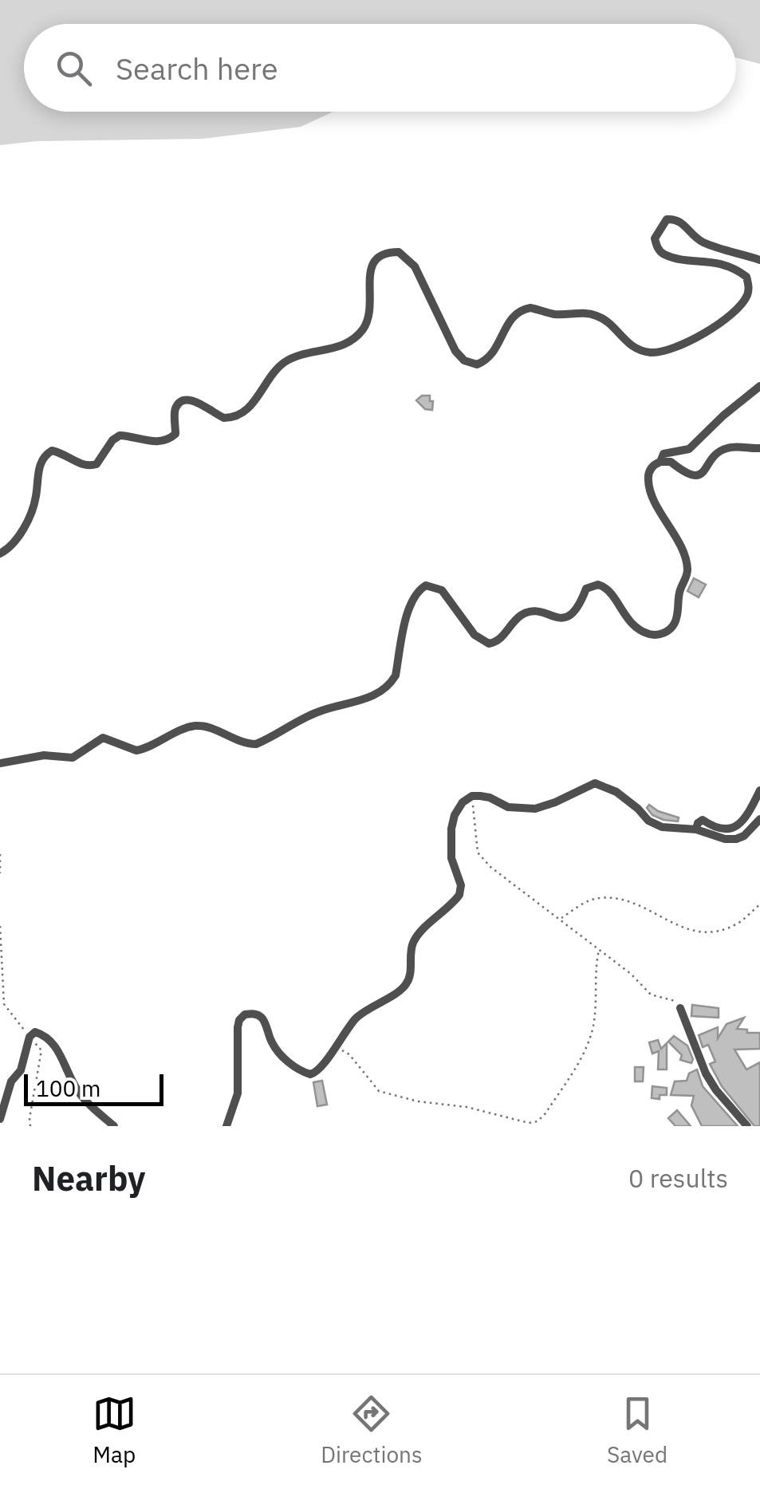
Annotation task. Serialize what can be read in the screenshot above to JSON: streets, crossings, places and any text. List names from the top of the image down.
{
  "scale_bar": "100 m",
  "page": {
    "search": "Search here",
    "scale": "100 m",
    "heading": ["Nearby", "0 results"],
    "nav": ["Map", "Directions", "Saved"]
  }
}
